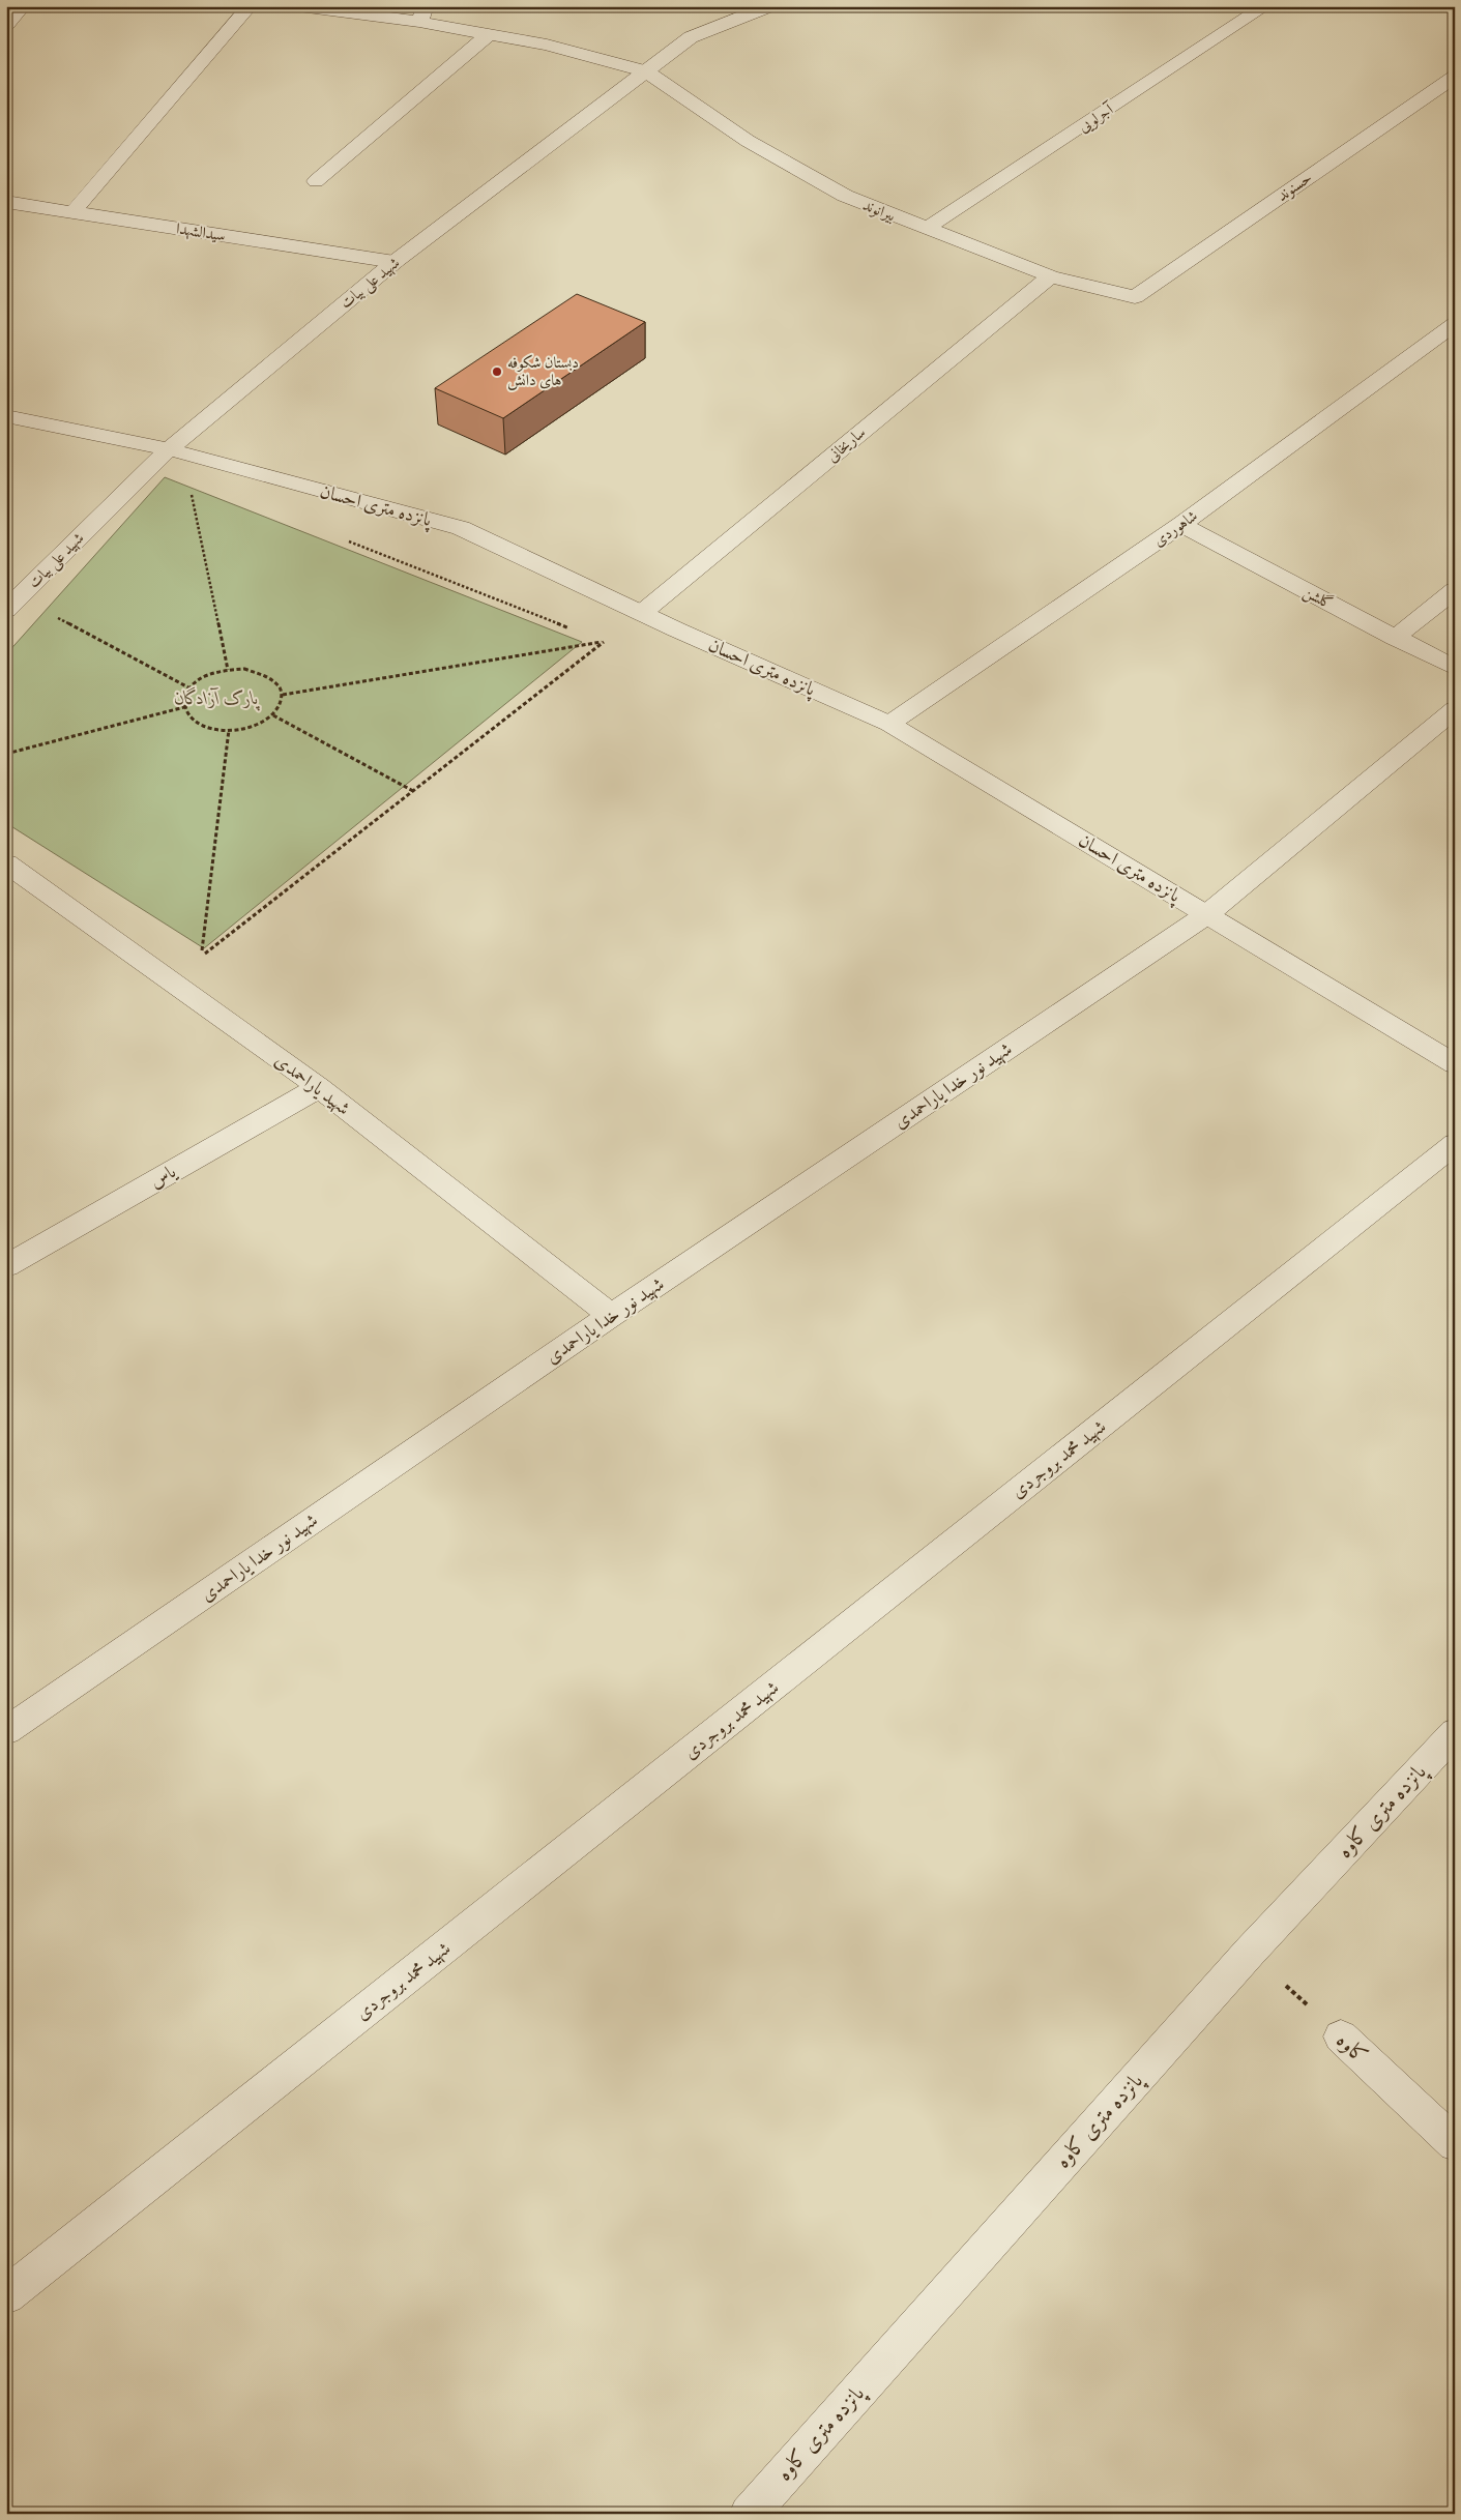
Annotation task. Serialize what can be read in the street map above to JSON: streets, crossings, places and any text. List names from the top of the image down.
{
  "streets": {
    "street": [
      "آجرلویی",
      "حسنوند",
      "بیرانوند",
      "سیدالشهدا",
      "شهید علی بیات",
      "ساریخانی",
      "پانزده متری احسان",
      "شاهوردی",
      "گلشن",
      "شهید یاراحمدی",
      "شهید نور خدا یاراحمدی",
      "یاس",
      "شهید محمد بروجردی",
      "پانزده متری کاوه",
      "کاوه"
    ]
  },
  "crossings": [
    ["آجرلویی", "بیرانوند"],
    ["حسنوند", "بیرانوند"],
    ["بیرانوند", "شهید علی بیات"],
    ["بیرانوند", "ساریخانی"],
    ["سیدالشهدا", "شهید علی بیات"],
    ["شهید علی بیات", "پانزده متری احسان"],
    ["ساریخانی", "پانزده متری احسان"],
    ["پانزده متری احسان", "شاهوردی"],
    ["پانزده متری احسان", "شهید نور خدا یاراحمدی"],
    ["شاهوردی", "گلشن"],
    ["شهید یاراحمدی", "شهید نور خدا یاراحمدی"],
    ["شهید یاراحمدی", "یاس"],
    ["پانزده متری کاوه", "کاوه"]
  ],
  "parks": ["پارک آزادگان"],
  "places": ["دبستان شکوفه های دانش"]
}
